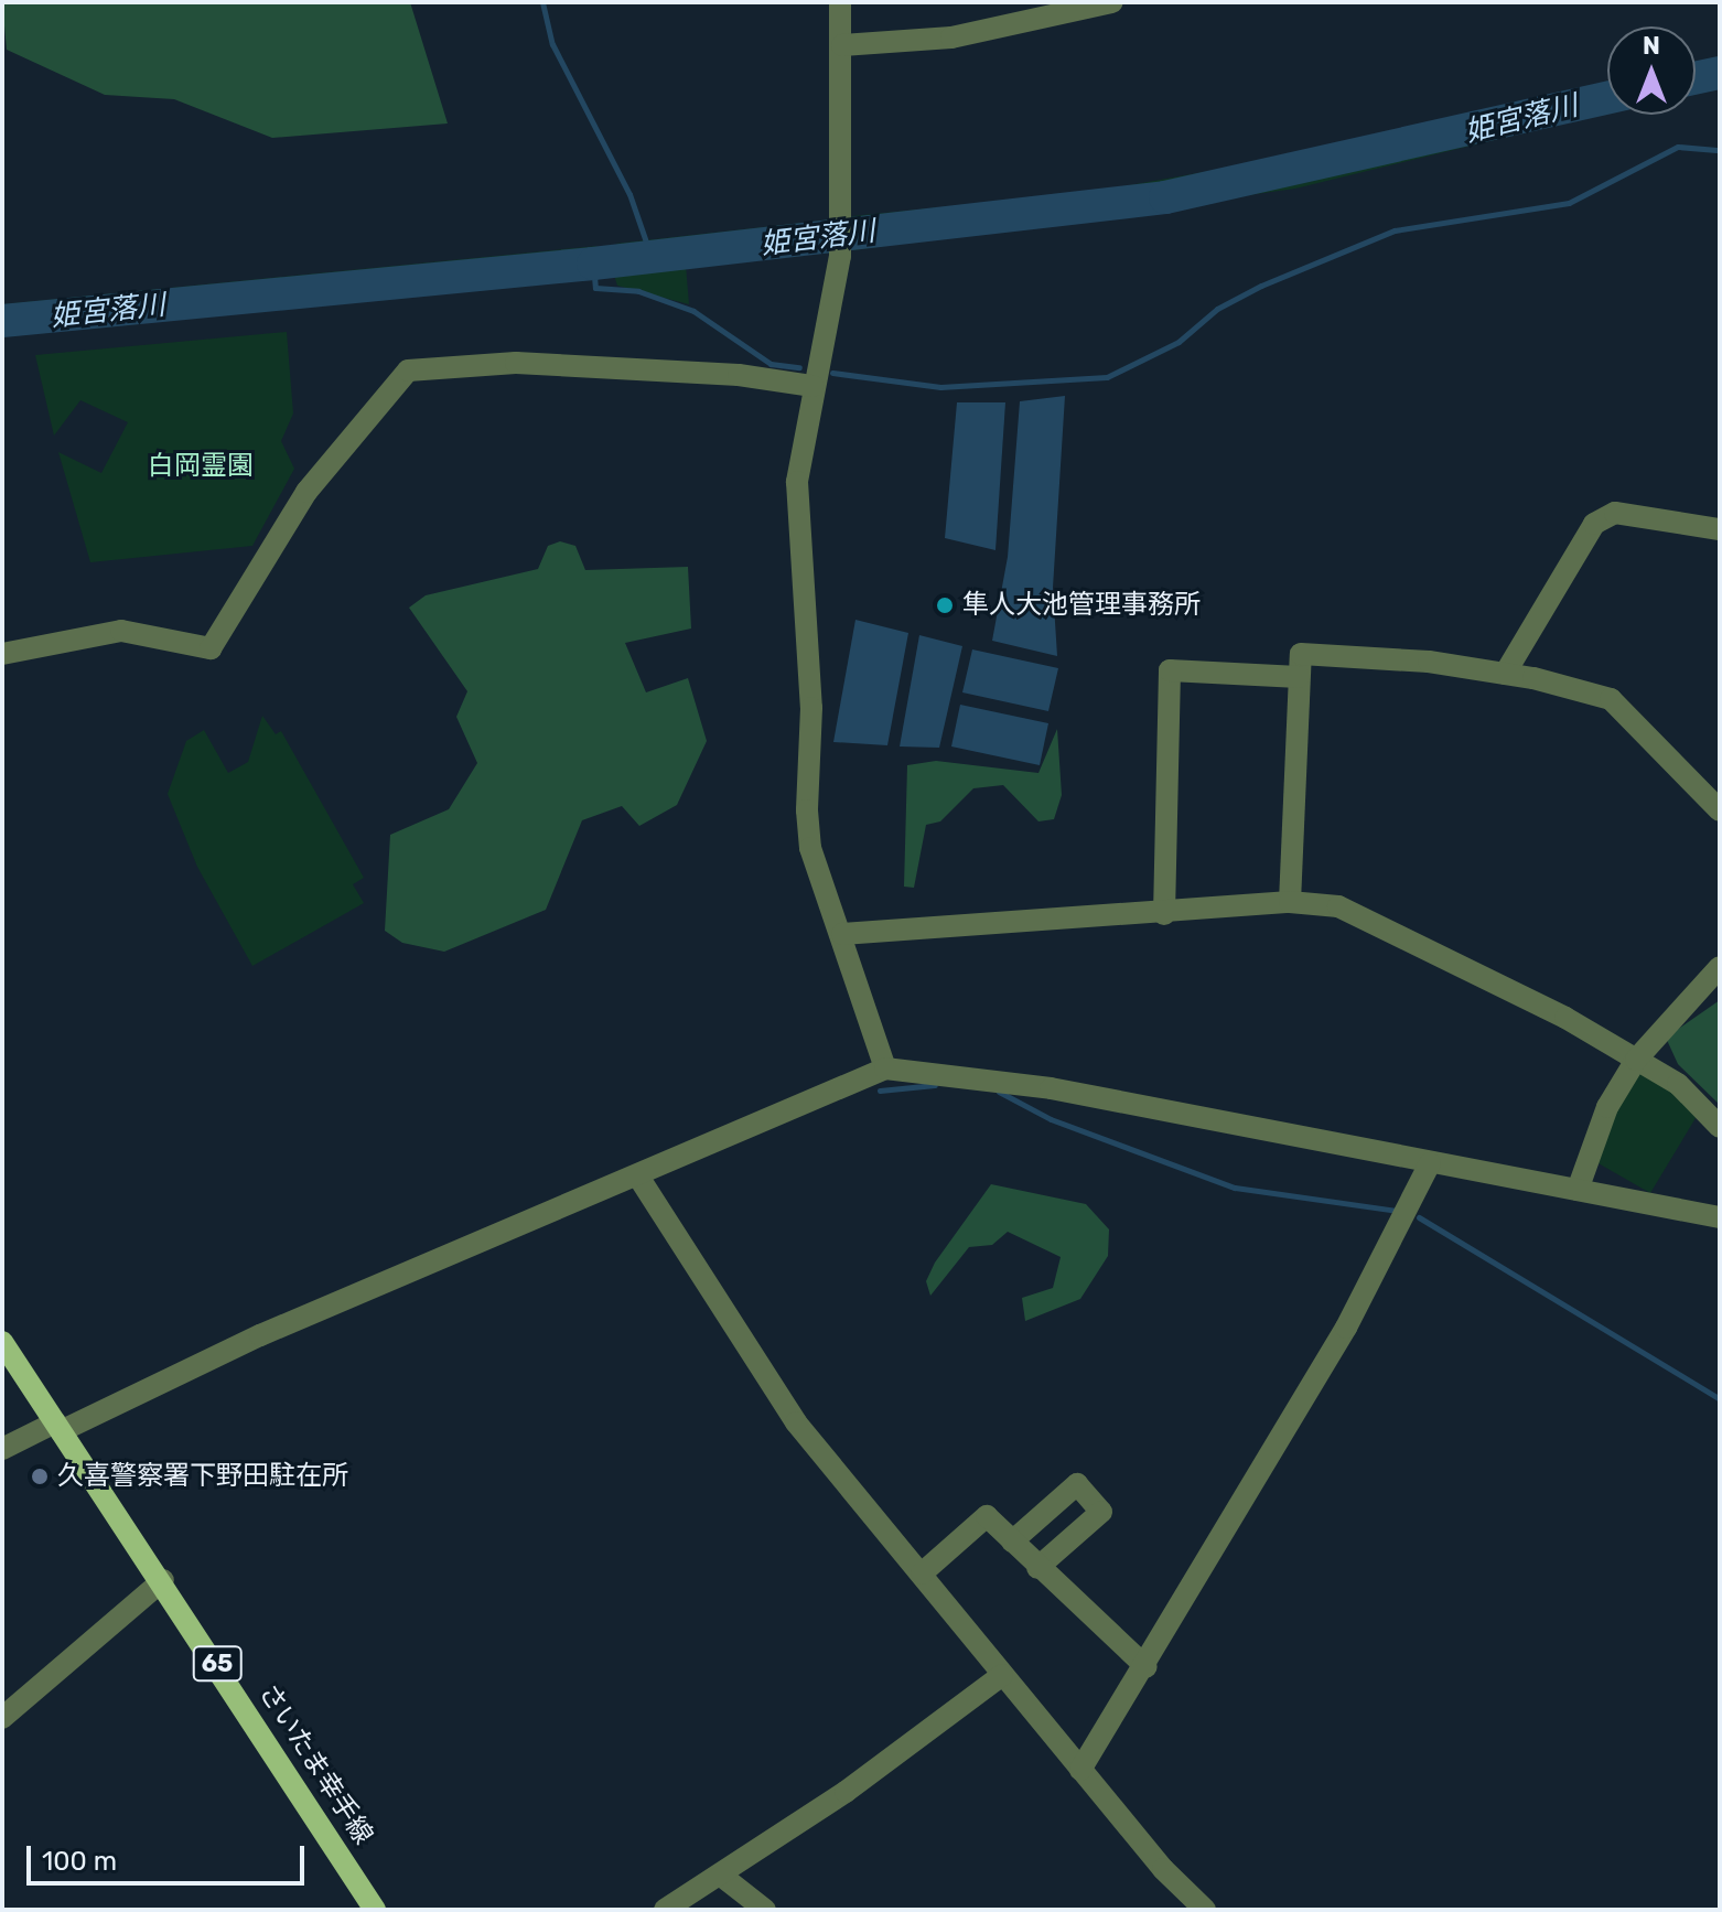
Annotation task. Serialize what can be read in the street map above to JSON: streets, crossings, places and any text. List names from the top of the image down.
{
  "streets": {
    "main road": ["65", "さいたま幸手線"]
  },
  "water": ["姫宮落川"],
  "parks": ["白岡霊園"],
  "places": ["隼人大池管理事務所", "久喜警察署下野田駐在所"],
  "scale_bar": "100 m",
  "north": "top"
}
